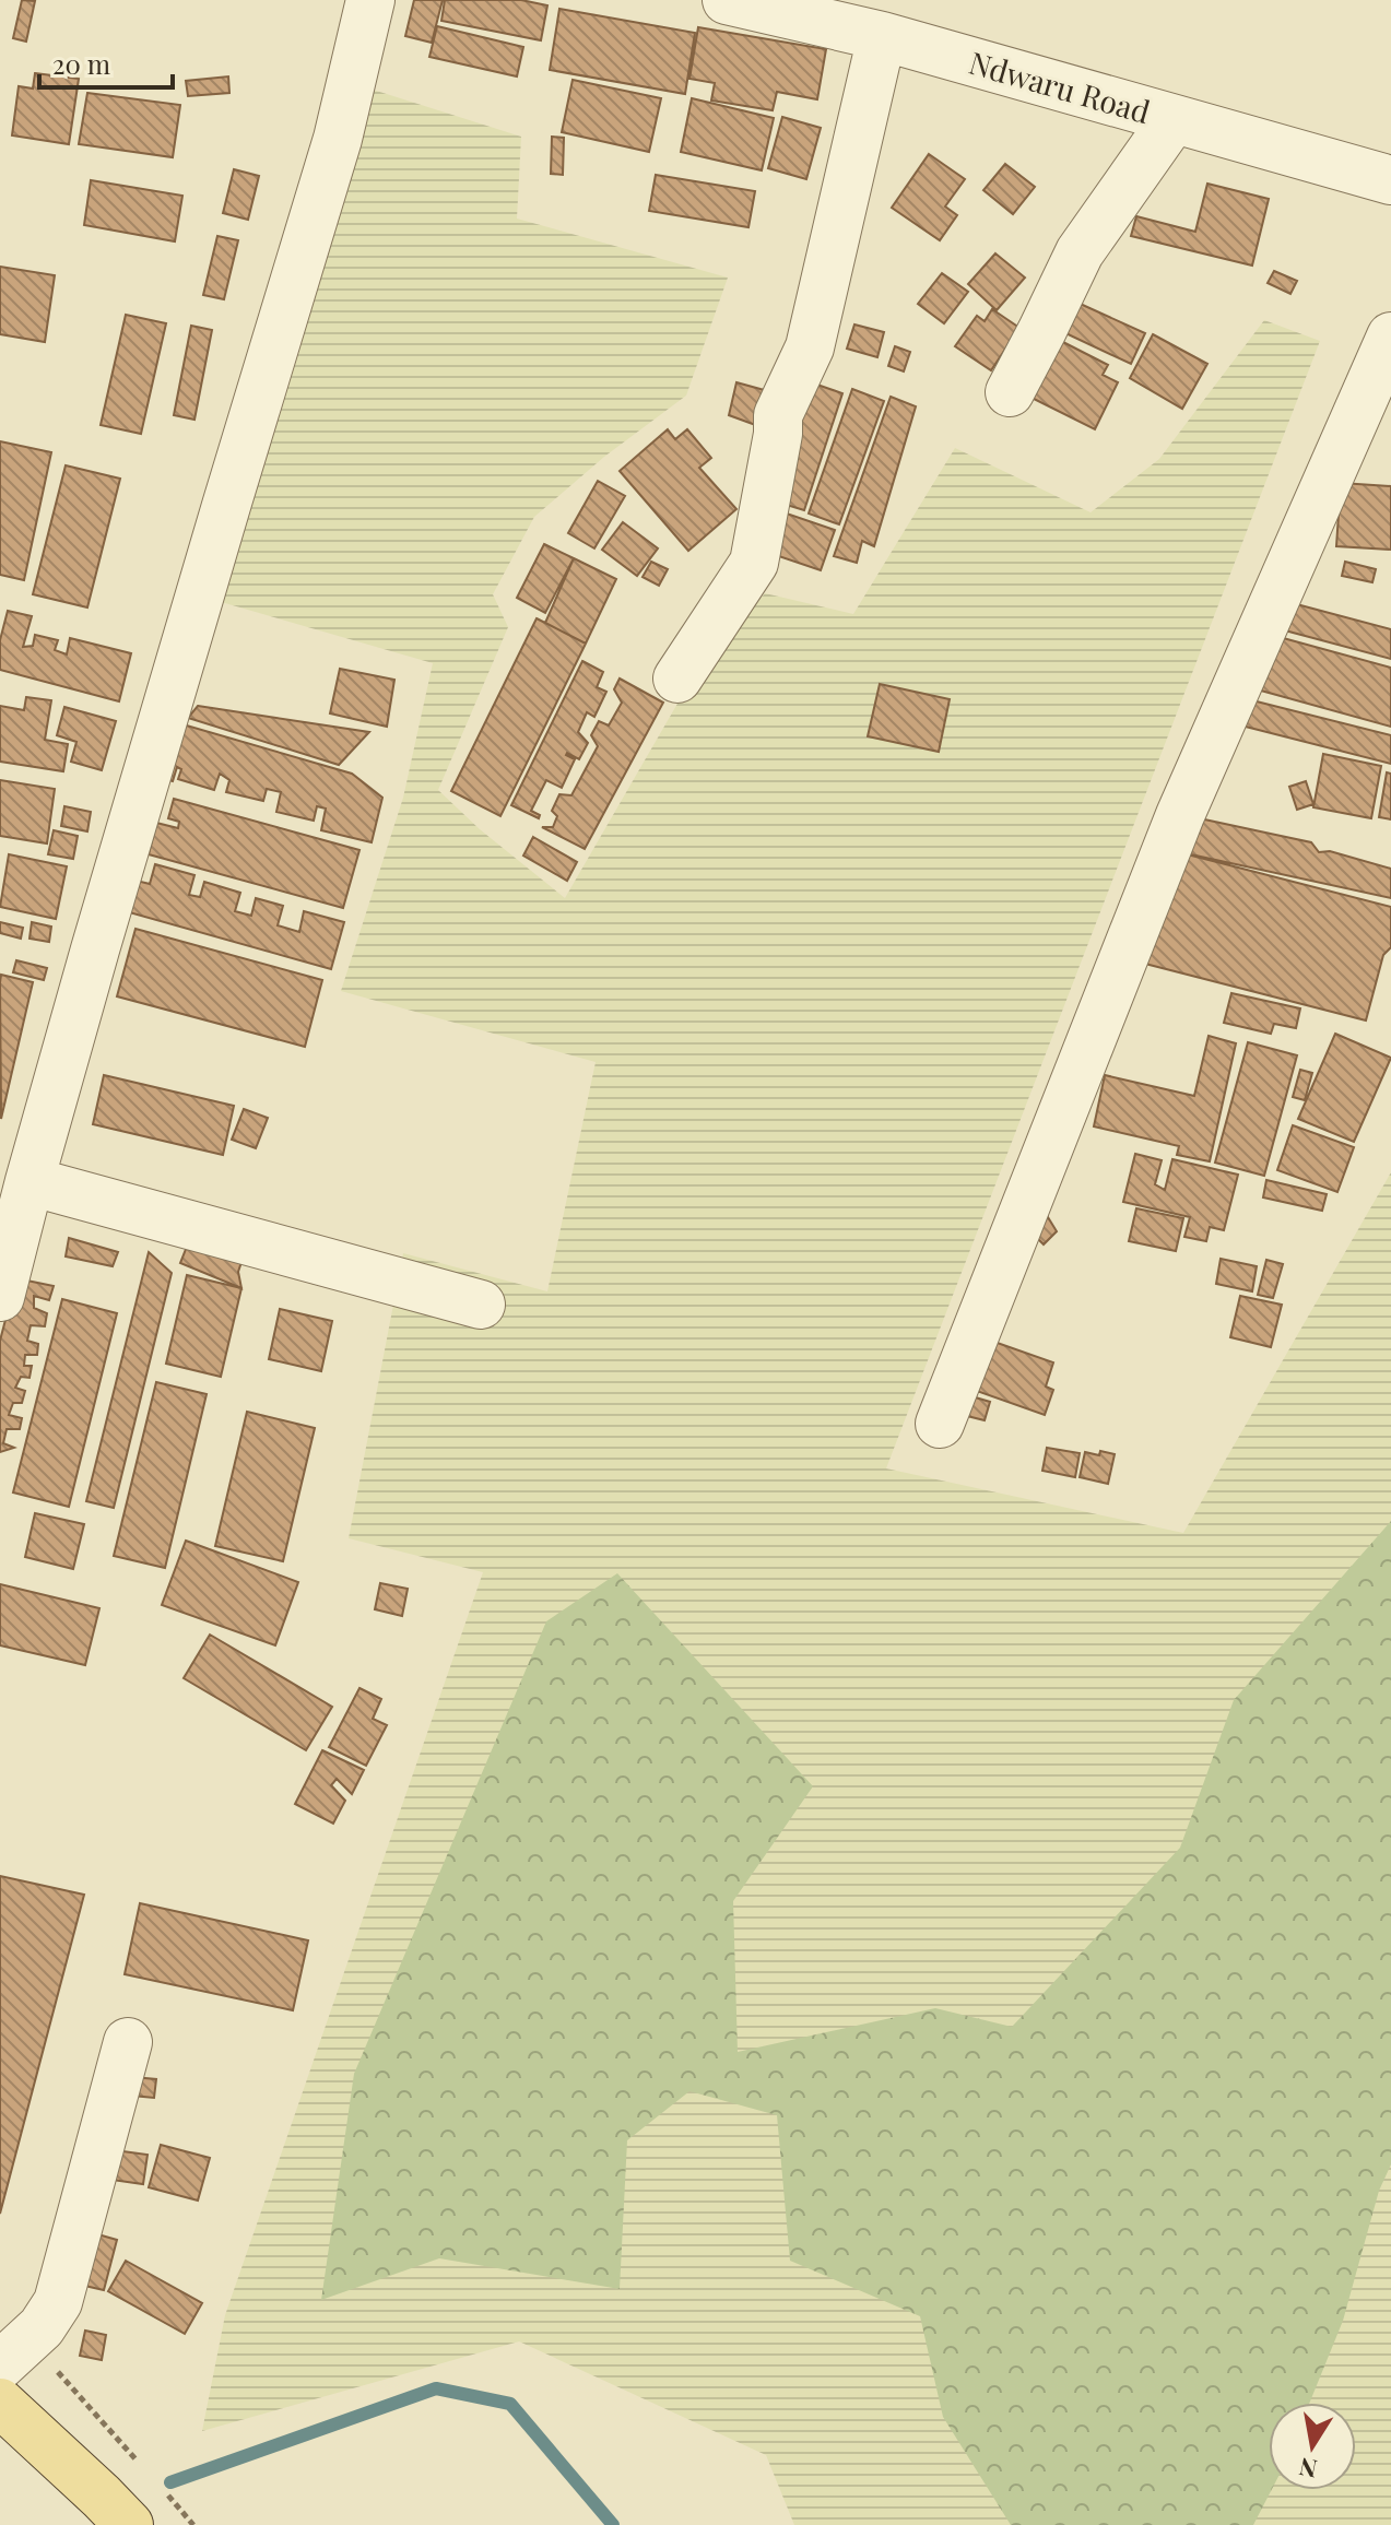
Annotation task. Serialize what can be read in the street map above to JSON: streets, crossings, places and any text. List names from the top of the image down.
{
  "streets": {
    "street": ["Ndwaru Road"]
  },
  "scale_bar": "20 m",
  "north": "bottom"
}
